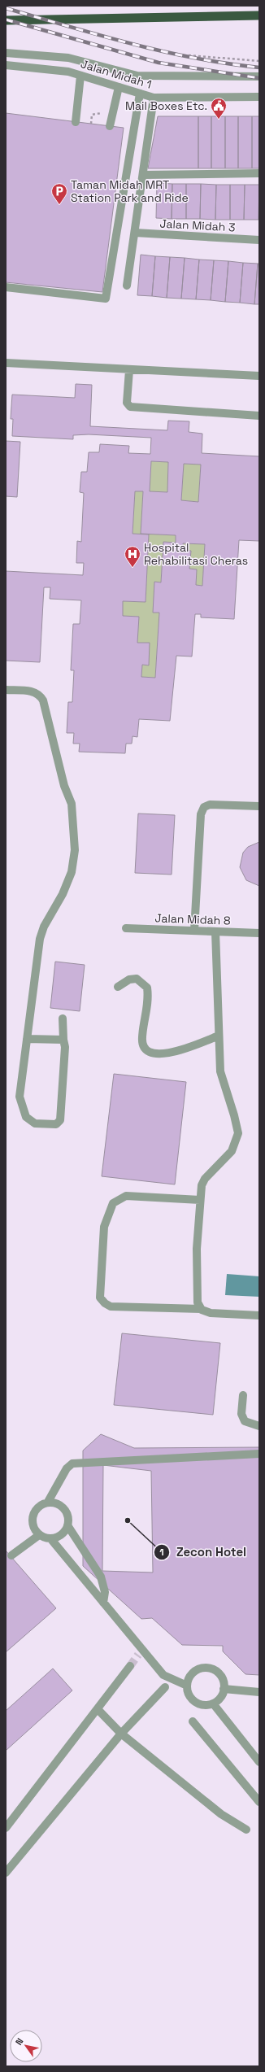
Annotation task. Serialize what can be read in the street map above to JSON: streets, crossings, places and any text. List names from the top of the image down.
{
  "streets": {
    "street": ["Jalan Midah 1", "Jalan Midah 3", "Jalan Midah 8"]
  },
  "places": {
    "public building": ["Mail Boxes Etc."],
    "parking": ["Taman Midah MRT Station Park and Ride"],
    "hospital": ["Hospital Rehabilitasi Cheras"],
    "other": ["Zecon Hotel"]
  },
  "north": "top left"
}
